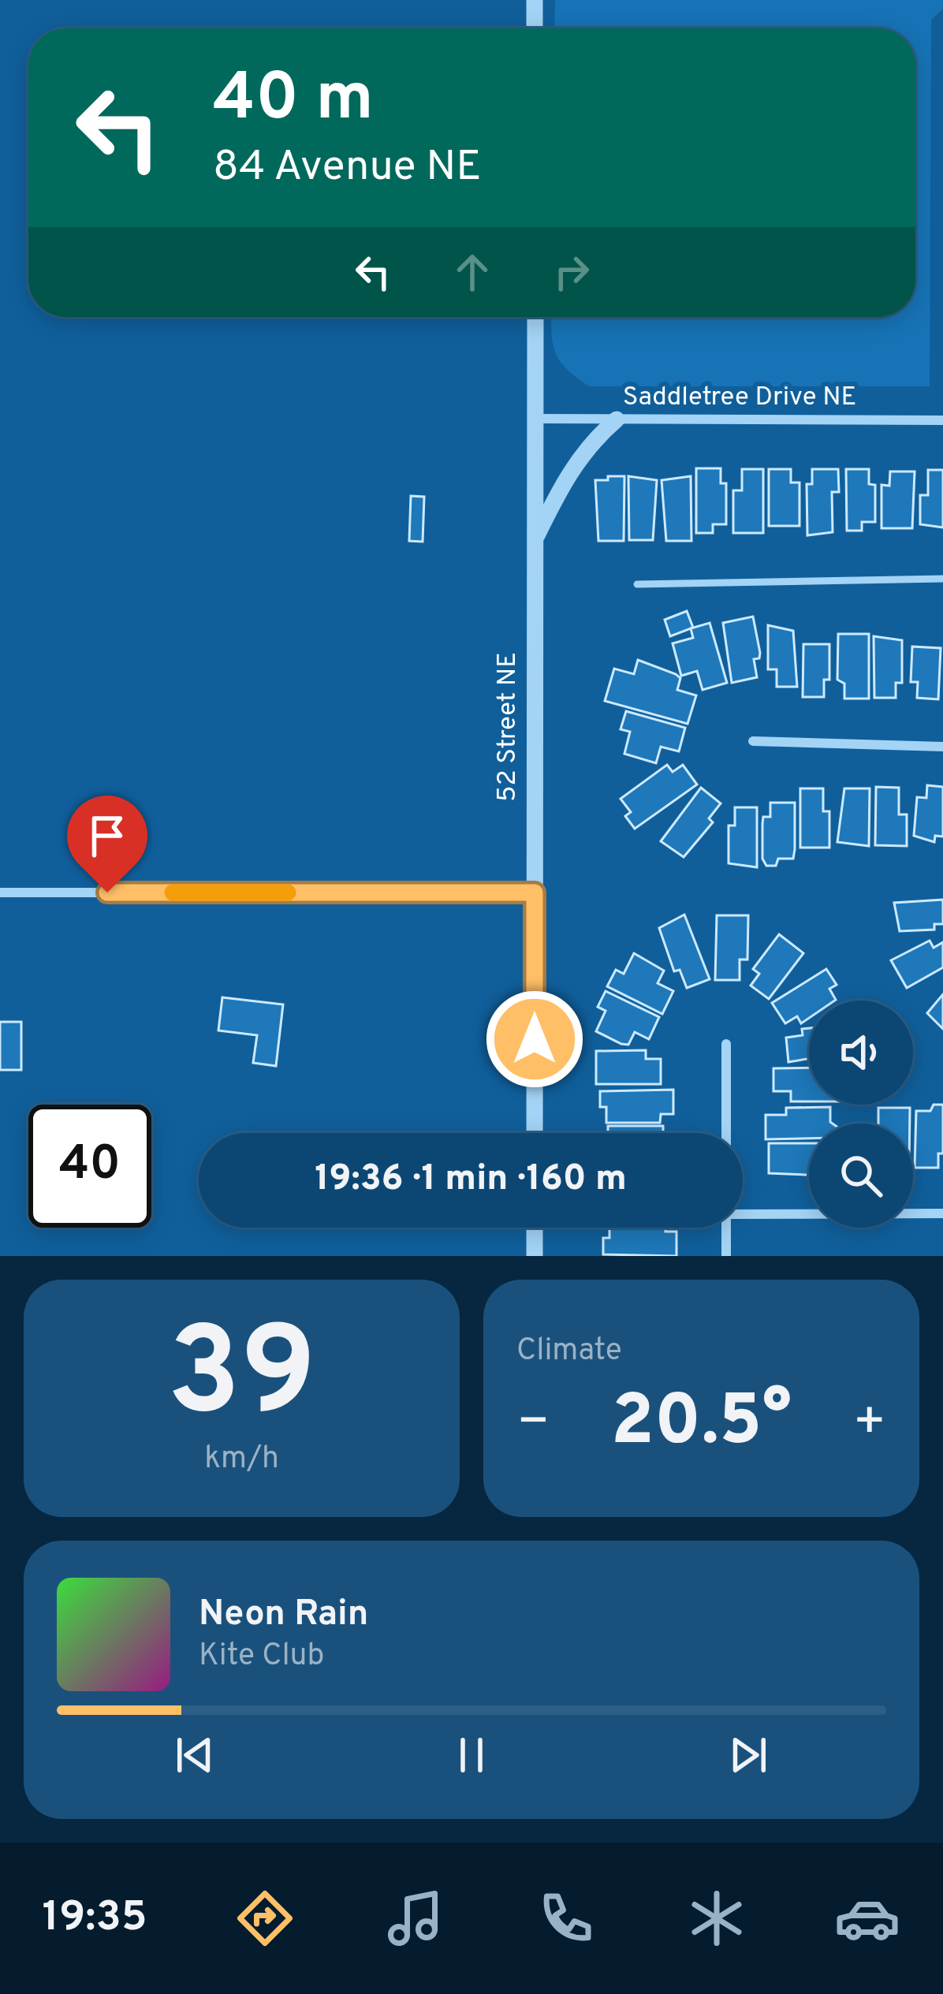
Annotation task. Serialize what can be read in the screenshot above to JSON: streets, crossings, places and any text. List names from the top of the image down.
{
  "streets": {
    "street": ["Saddletree Drive NE", "52 Street NE"]
  },
  "crossings": [
    ["Saddletree Drive NE", "52 Street NE"]
  ],
  "page": {
    "turn": ["40 m", "84 Avenue NE"],
    "limit": "40",
    "trip": "19:36 · 1 min · 160 m",
    "tile": [
      ["39", "km/h"],
      "Climate"
    ],
    "heat": ["−", "20.5°", "+"],
    "song": ["Neon Rain", "Kite Club"],
    "tabs": "19:35"
  }
}
